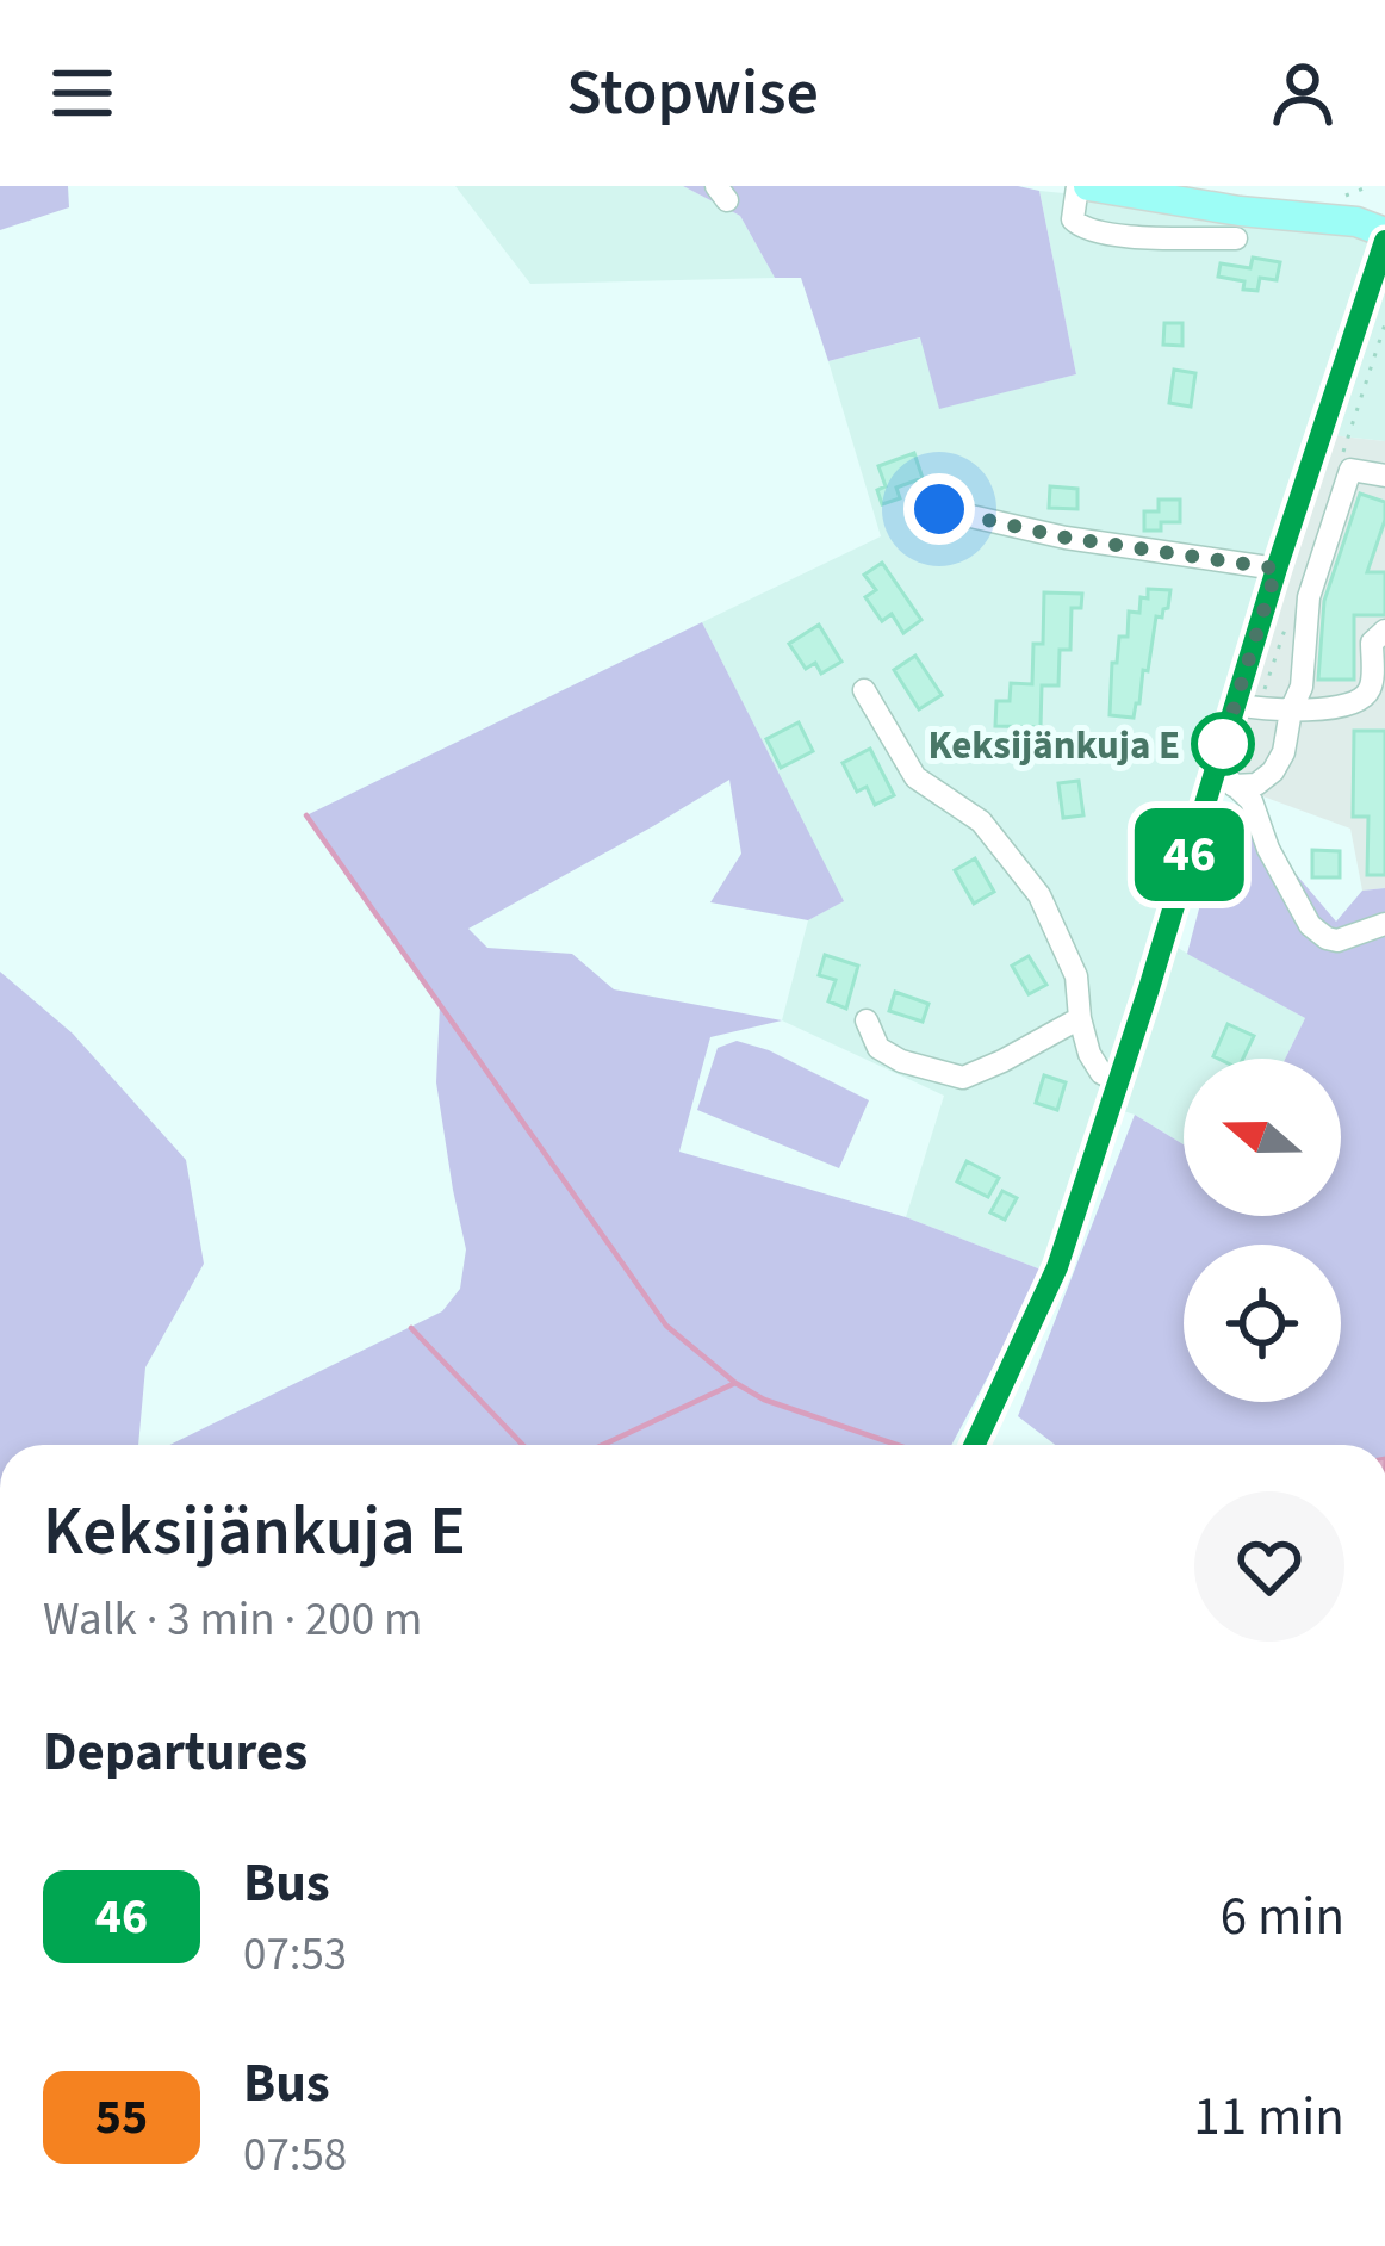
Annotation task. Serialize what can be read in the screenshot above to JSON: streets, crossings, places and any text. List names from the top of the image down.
{
  "places": ["Keksijänkuja E"],
  "lines": ["bus line 46"],
  "north": "left",
  "page": {
    "header": "Stopwise",
    "on_map": "46",
    "heading": [
      ["Keksijänkuja E", "Walk · 3 min · 200 m"],
      "Departures"
    ],
    "list": [
      {
        "mark": "46",
        "name": "Bus",
        "note": "07:53",
        "value": "6 min"
      },
      {
        "mark": "55",
        "name": "Bus",
        "note": "07:58",
        "value": "11 min"
      }
    ]
  }
}
